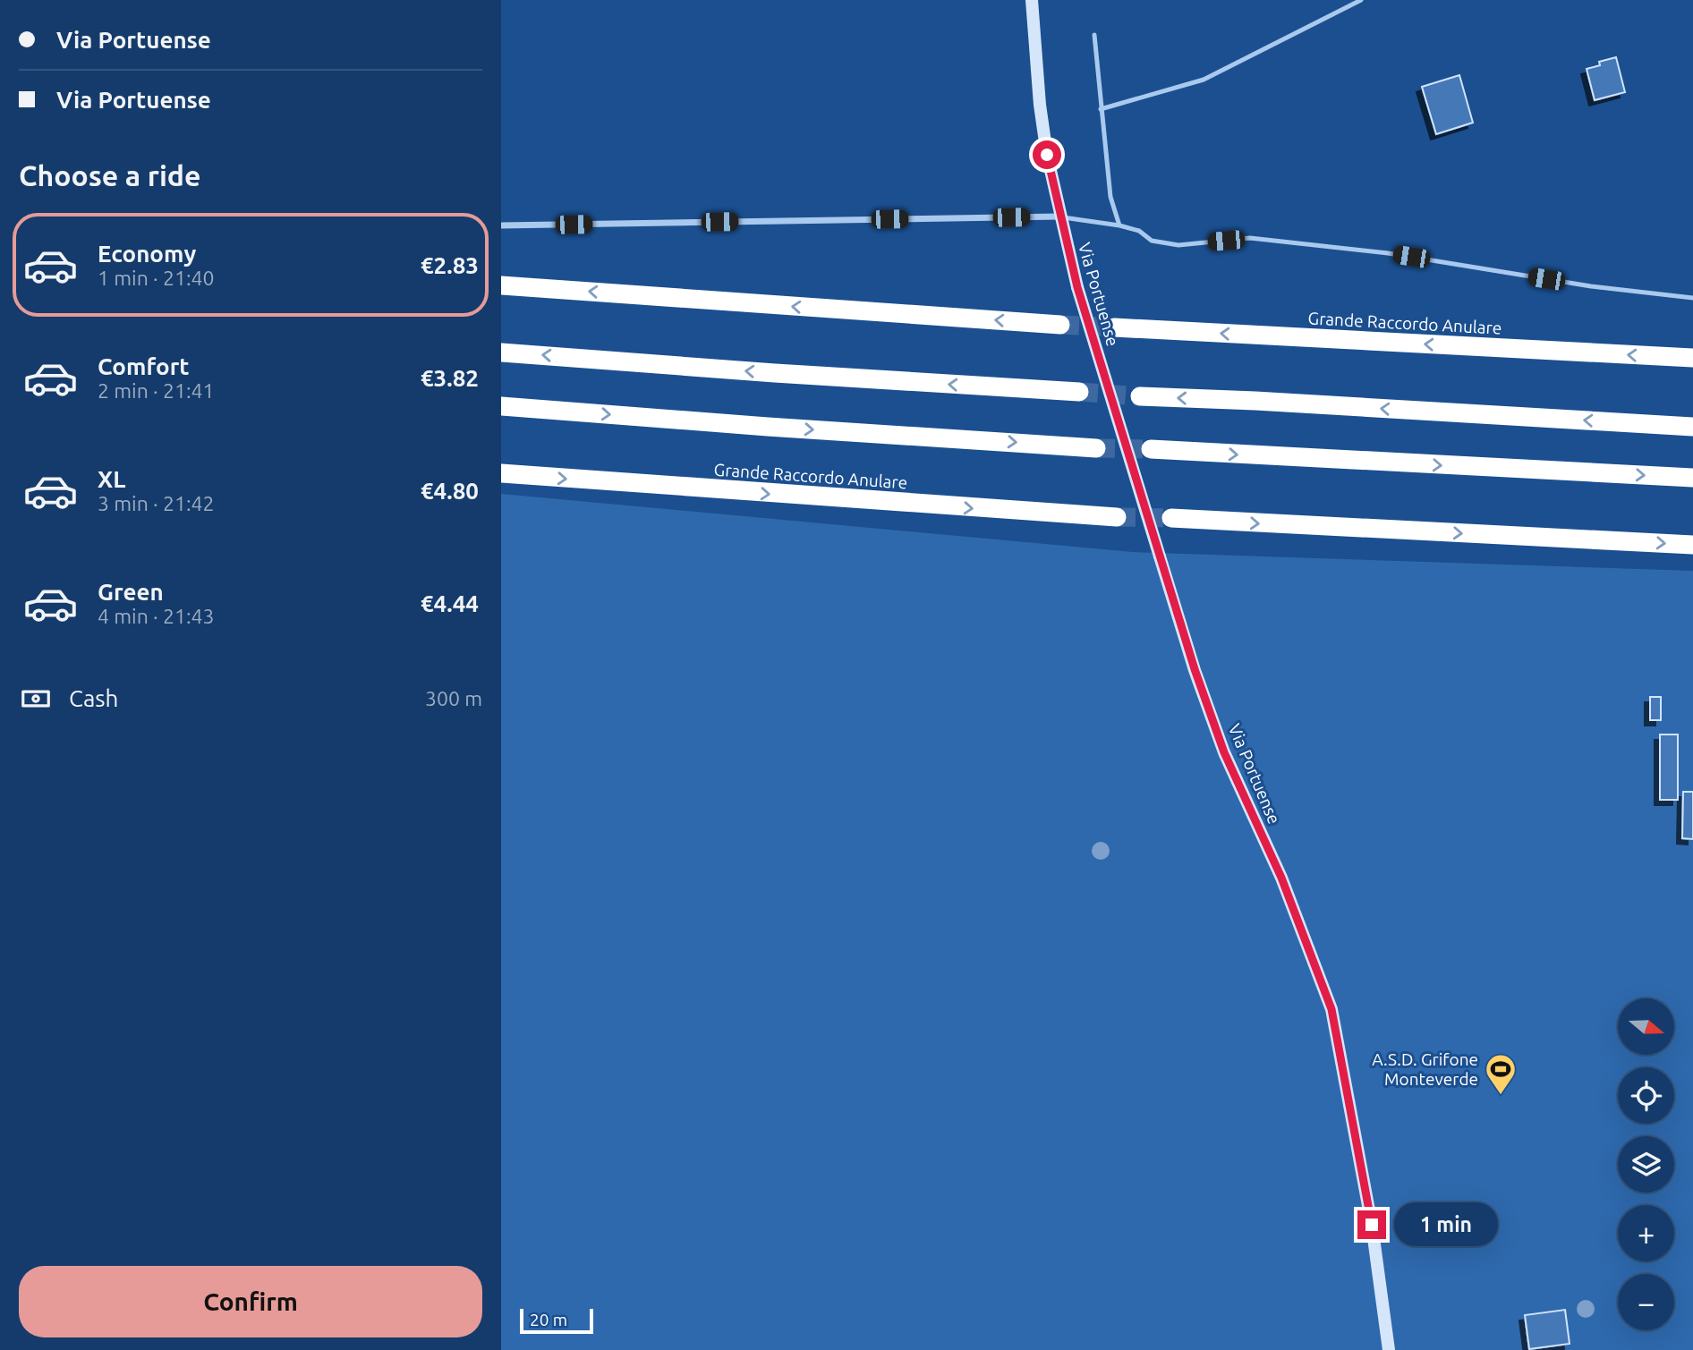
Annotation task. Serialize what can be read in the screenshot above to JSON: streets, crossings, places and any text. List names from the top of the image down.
{
  "streets": {
    "highway": ["Grande Raccordo Anulare"],
    "main road": ["Via Portuense"]
  },
  "places": {
    "sports": ["A.S.D. Grifone Monteverde"]
  },
  "scale_bar": "20 m",
  "north": "right",
  "page": {
    "banner": ["Via Portuense", "Via Portuense"],
    "heading": "Choose a ride",
    "list": [
      {
        "name": "Economy",
        "note": "1 min · 21:40",
        "value": "€2.83"
      },
      {
        "name": "Comfort",
        "note": "2 min · 21:41",
        "value": "€3.82"
      },
      {
        "name": "XL",
        "note": "3 min · 21:42",
        "value": "€4.80"
      },
      {
        "name": "Green",
        "note": "4 min · 21:43",
        "value": "€4.44"
      }
    ],
    "pay": ["Cash", "300 m"],
    "map_buttons": ["+", "−"],
    "bubble": "1 min",
    "buttons": "Confirm",
    "scale": "20 m"
  }
}
